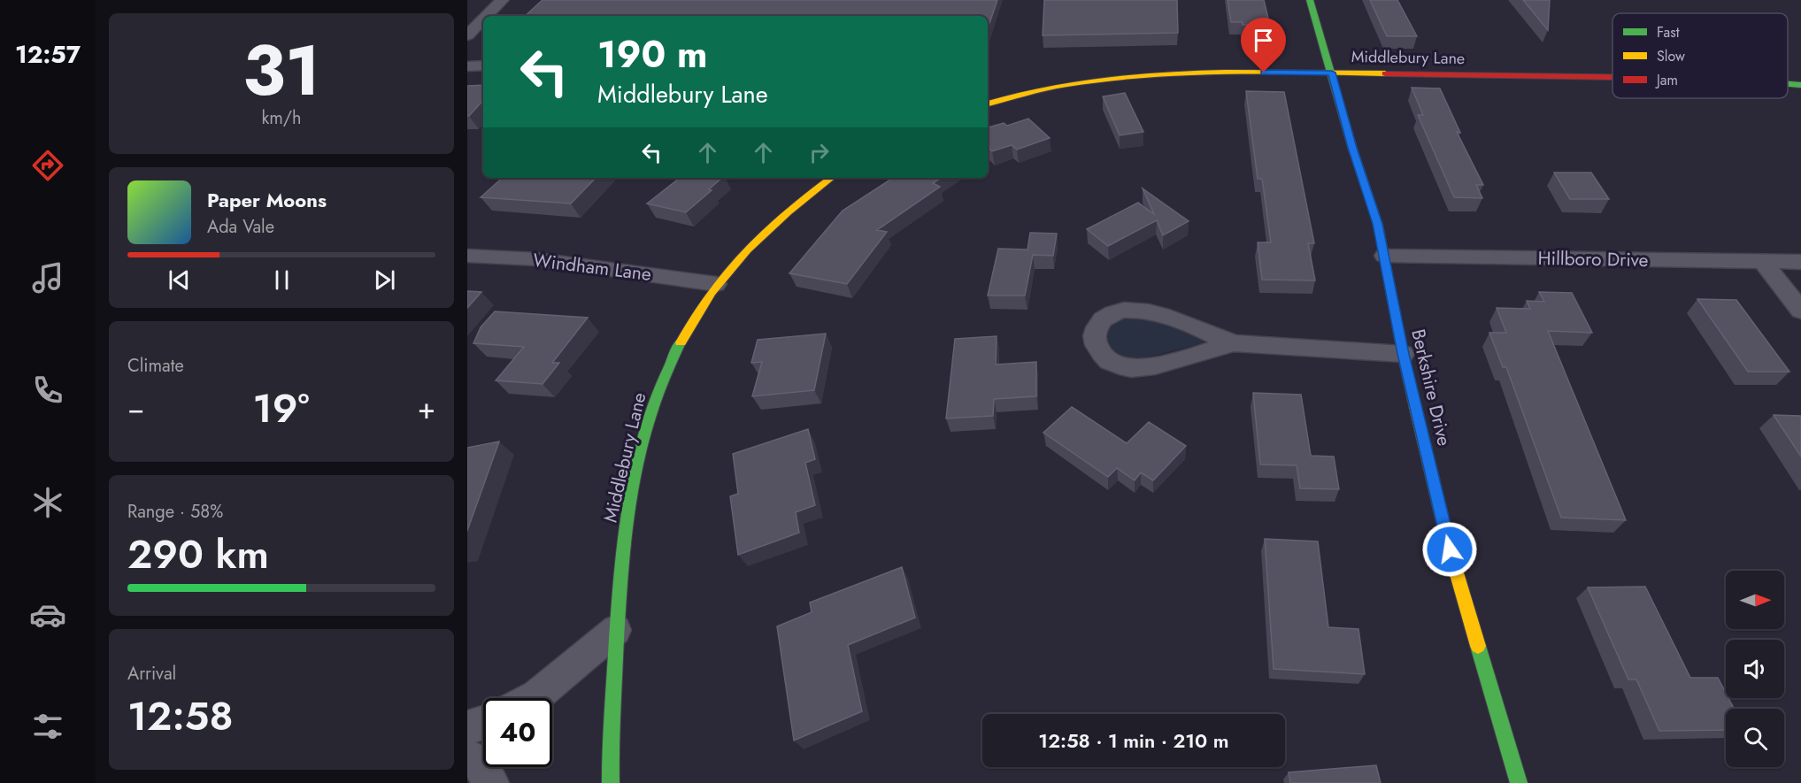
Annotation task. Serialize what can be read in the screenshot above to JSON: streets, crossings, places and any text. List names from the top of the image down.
{
  "streets": {
    "street": [
      "Middlebury Lane",
      "Hillboro Drive",
      "Windham Lane",
      "Berkshire Drive"
    ]
  },
  "crossings": [
    ["Middlebury Lane", "Windham Lane"],
    ["Middlebury Lane", "Berkshire Drive"],
    ["Hillboro Drive", "Berkshire Drive"]
  ],
  "legend": ["Fast", "Slow", "Jam"],
  "north": "right",
  "page": {
    "tabs": "12:57",
    "tile": [
      ["31", "km/h"],
      "Climate",
      ["Range · 58%", "290 km"],
      ["Arrival", "12:58"]
    ],
    "turn": ["190 m", "Middlebury Lane"],
    "song": ["Paper Moons", "Ada Vale"],
    "heat": ["−", "19°", "+"],
    "limit": "40",
    "trip": "12:58 · 1 min · 210 m"
  }
}
